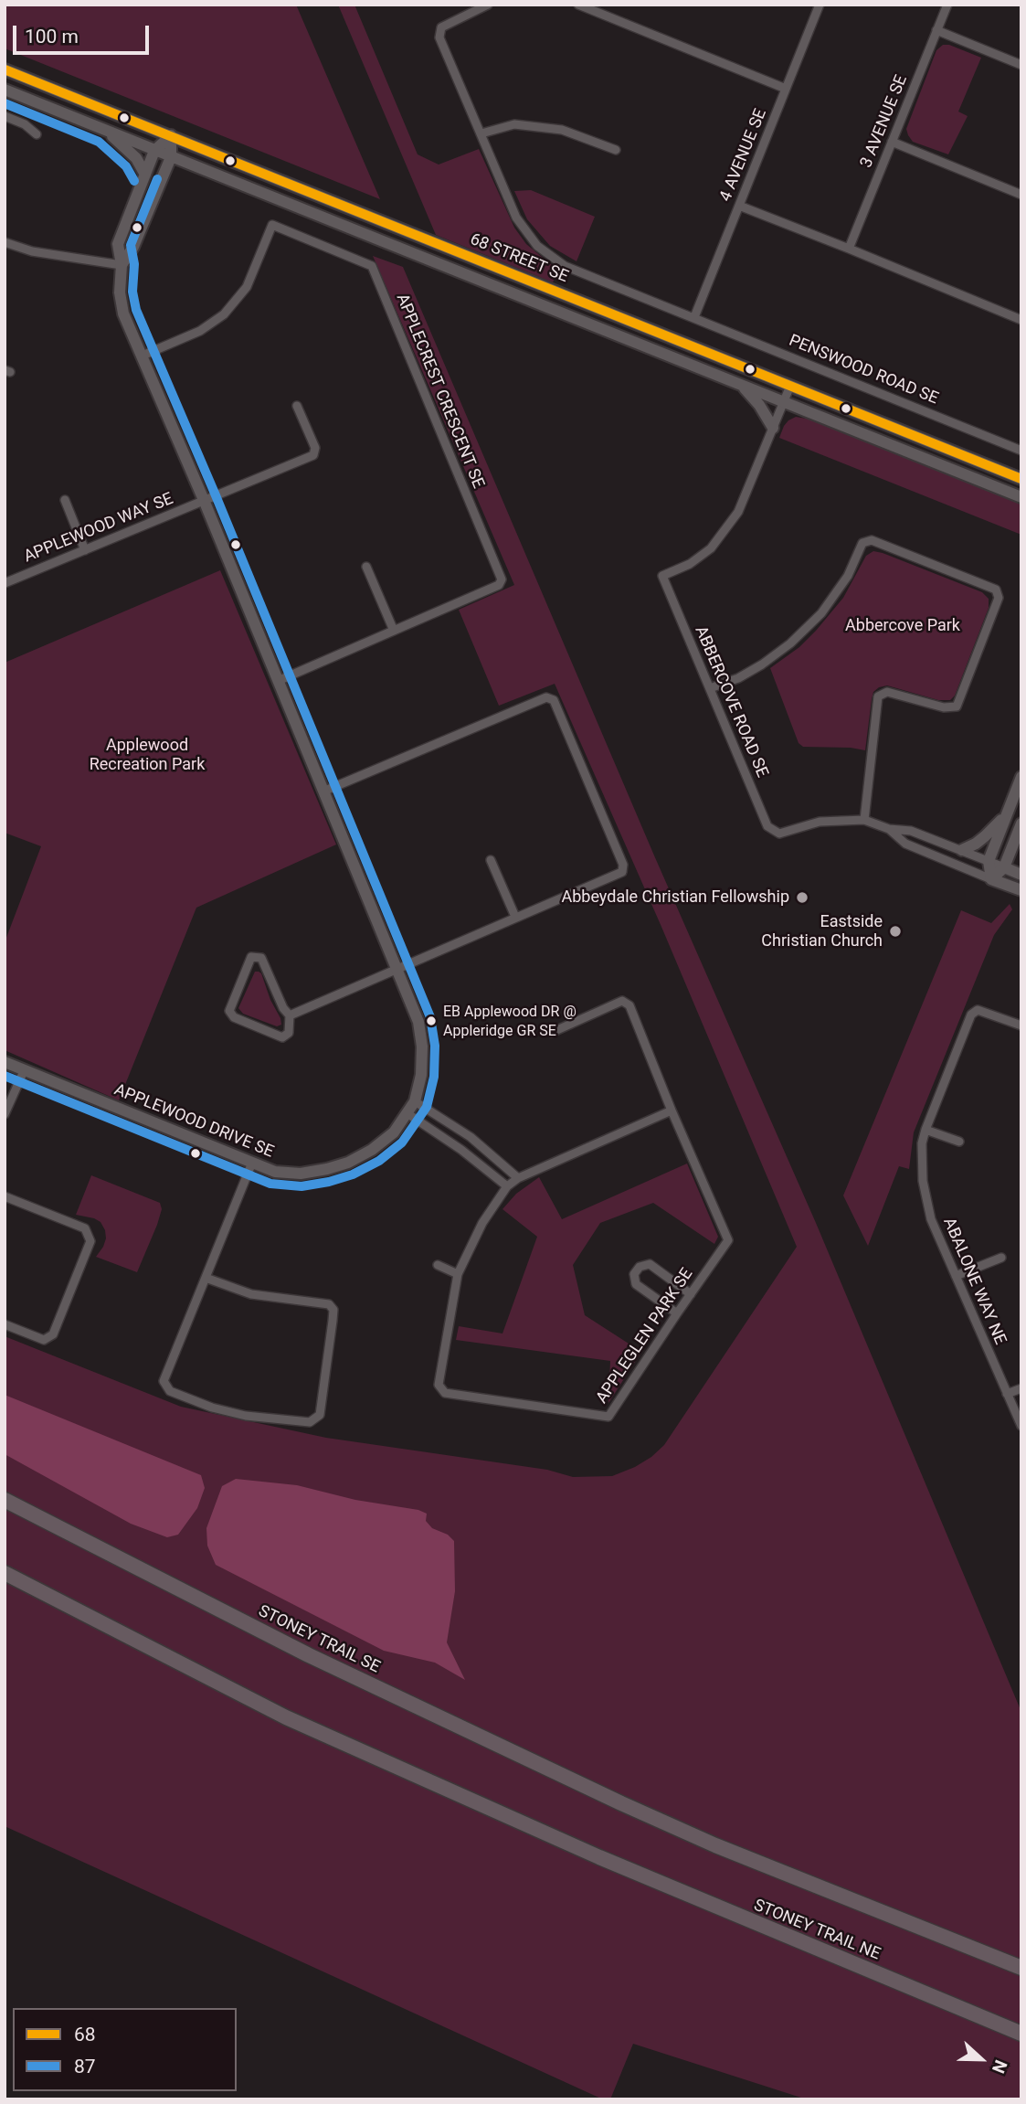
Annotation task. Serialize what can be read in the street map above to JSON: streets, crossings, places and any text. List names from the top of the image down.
{
  "streets": {
    "highway": ["STONEY TRAIL SE", "STONEY TRAIL NE"],
    "main road": ["68 STREET SE", "APPLEWOOD DRIVE SE"],
    "street": [
      "3 AVENUE SE",
      "4 AVENUE SE",
      "PENSWOOD ROAD SE",
      "APPLECREST CRESCENT SE",
      "APPLEWOOD WAY SE",
      "ABBERCOVE ROAD SE",
      "ABALONE WAY NE",
      "APPLEGLEN PARK SE"
    ]
  },
  "crossings": [
    ["4 AVENUE SE", "PENSWOOD ROAD SE"],
    ["68 STREET SE", "APPLEWOOD DRIVE SE"],
    ["APPLECREST CRESCENT SE", "APPLEWOOD DRIVE SE"],
    ["APPLEWOOD WAY SE", "APPLEWOOD DRIVE SE"]
  ],
  "parks": ["Abbercove Park", "Applewood Recreation Park"],
  "places": ["Abbeydale Christian Fellowship", "Eastside Christian Church", "EB Applewood DR @ Appleridge GR SE"],
  "lines": ["transit line 68", "transit line 87"],
  "legend": ["68", "87"],
  "scale_bar": "100 m",
  "north": "right"
}
